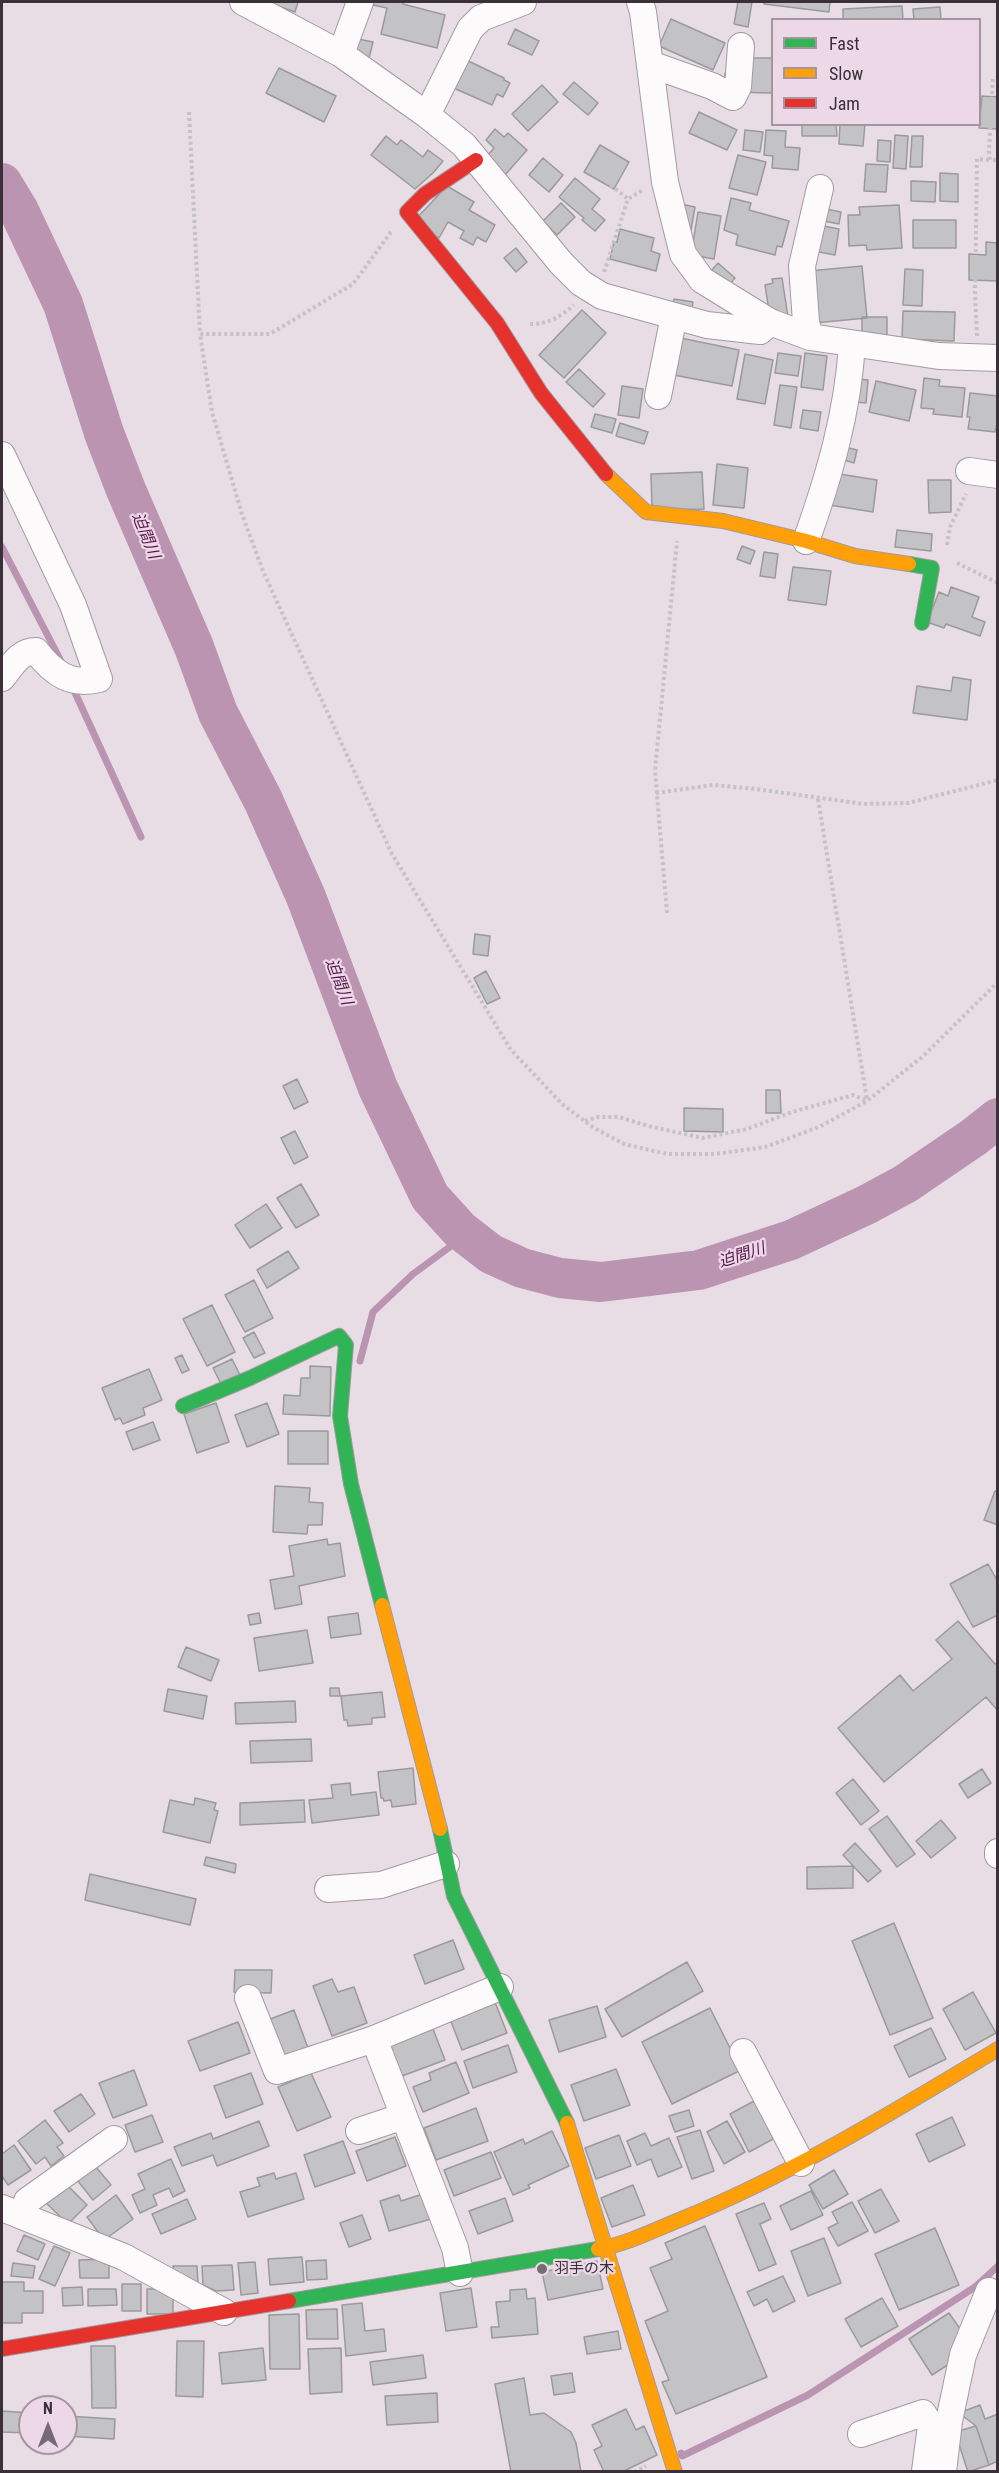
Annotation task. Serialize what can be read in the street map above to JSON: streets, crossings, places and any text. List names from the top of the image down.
{
  "water": ["迫間川"],
  "places": ["羽手の木"],
  "legend": ["Fast", "Slow", "Jam"],
  "north": "top"
}
